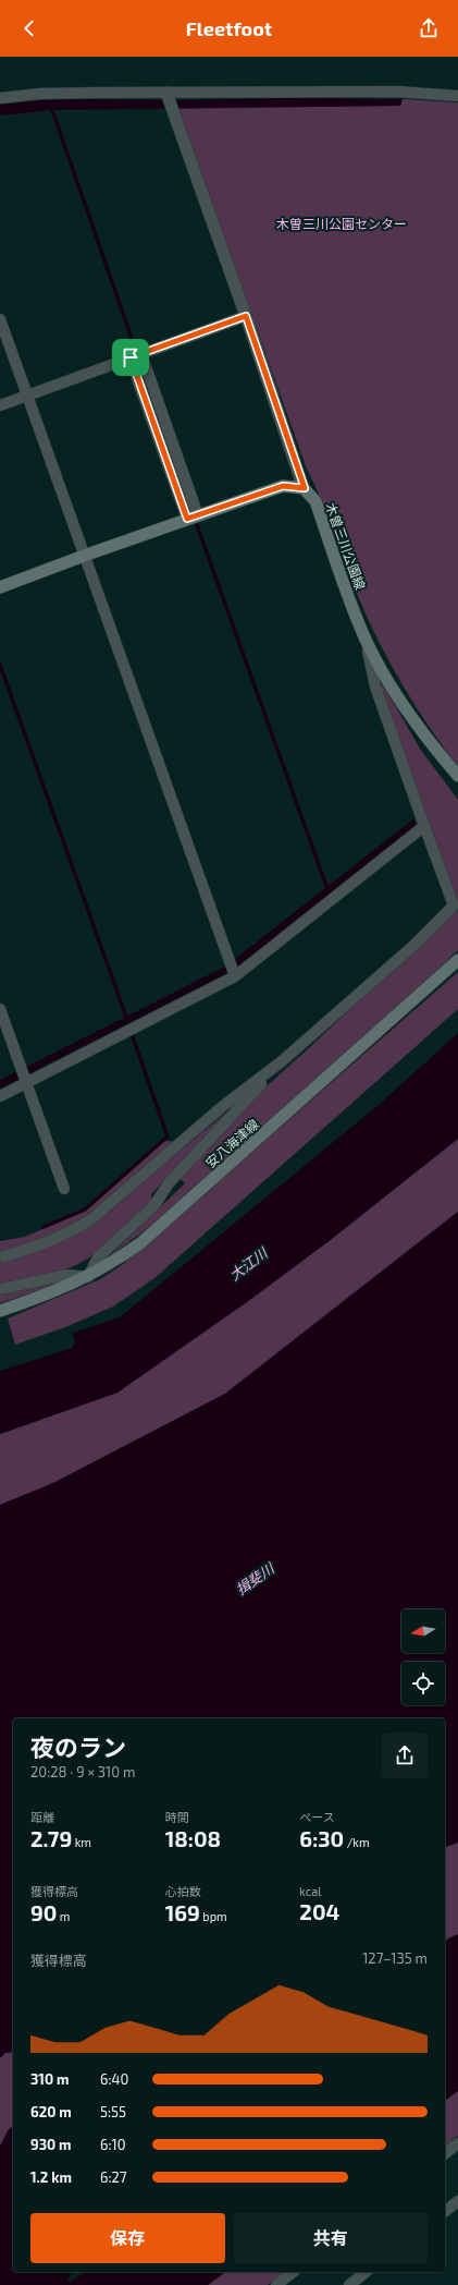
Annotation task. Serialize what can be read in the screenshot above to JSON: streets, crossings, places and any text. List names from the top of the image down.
{
  "streets": {
    "main road": ["木曽三川公園線", "安八海津線"]
  },
  "water": ["大江川", "揖斐川"],
  "parks": ["木曽三川公園センター"],
  "north": "left",
  "page": {
    "header": "Fleetfoot",
    "heading": ["夜のラン", "20:28 · 9 × 310 m"],
    "stats": [
      ["距離", "2.79 km"],
      ["時間", "18:08"],
      ["ペース", "6:30 /km"],
      ["獲得標高", "90 m"],
      ["心拍数", "169 bpm"],
      ["kcal", "204"]
    ],
    "chart": ["獲得標高", "127–135 m"],
    "list": [
      {
        "name": "310 m",
        "note": "6:40"
      },
      {
        "name": "620 m",
        "note": "5:55"
      },
      {
        "name": "930 m",
        "note": "6:10"
      },
      {
        "name": "1.2 km",
        "note": "6:27"
      }
    ],
    "buttons": ["保存", "共有"]
  }
}
